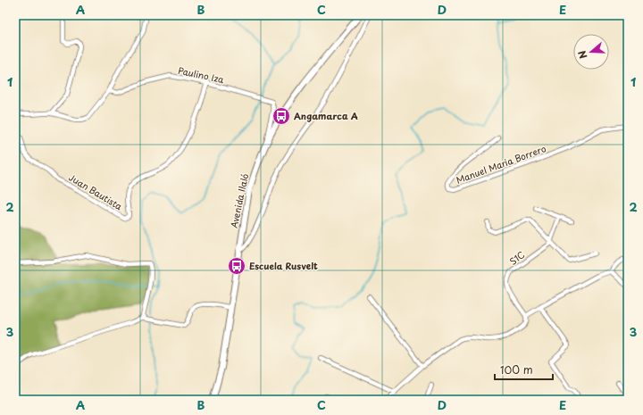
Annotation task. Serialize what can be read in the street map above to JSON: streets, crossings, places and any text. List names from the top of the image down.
{
  "streets": {
    "main road": ["Avenida Ilaló"],
    "street": [
      "Paulino Iza",
      "Manuel Maria Borrero",
      "Juan Bautista",
      "S1C"
    ]
  },
  "crossings": [
    ["Paulino Iza", "Juan Bautista"],
    ["Paulino Iza", "Avenida Ilaló"]
  ],
  "places": {
    "bus stop": ["Angamarca A", "Escuela Rusvelt"]
  },
  "scale_bar": "100 m",
  "north": "left",
  "grid": {
    "columns": [
      "A",
      "B",
      "C",
      "D",
      "E"
    ],
    "rows": ["1", "2", "3"]
  }
}
